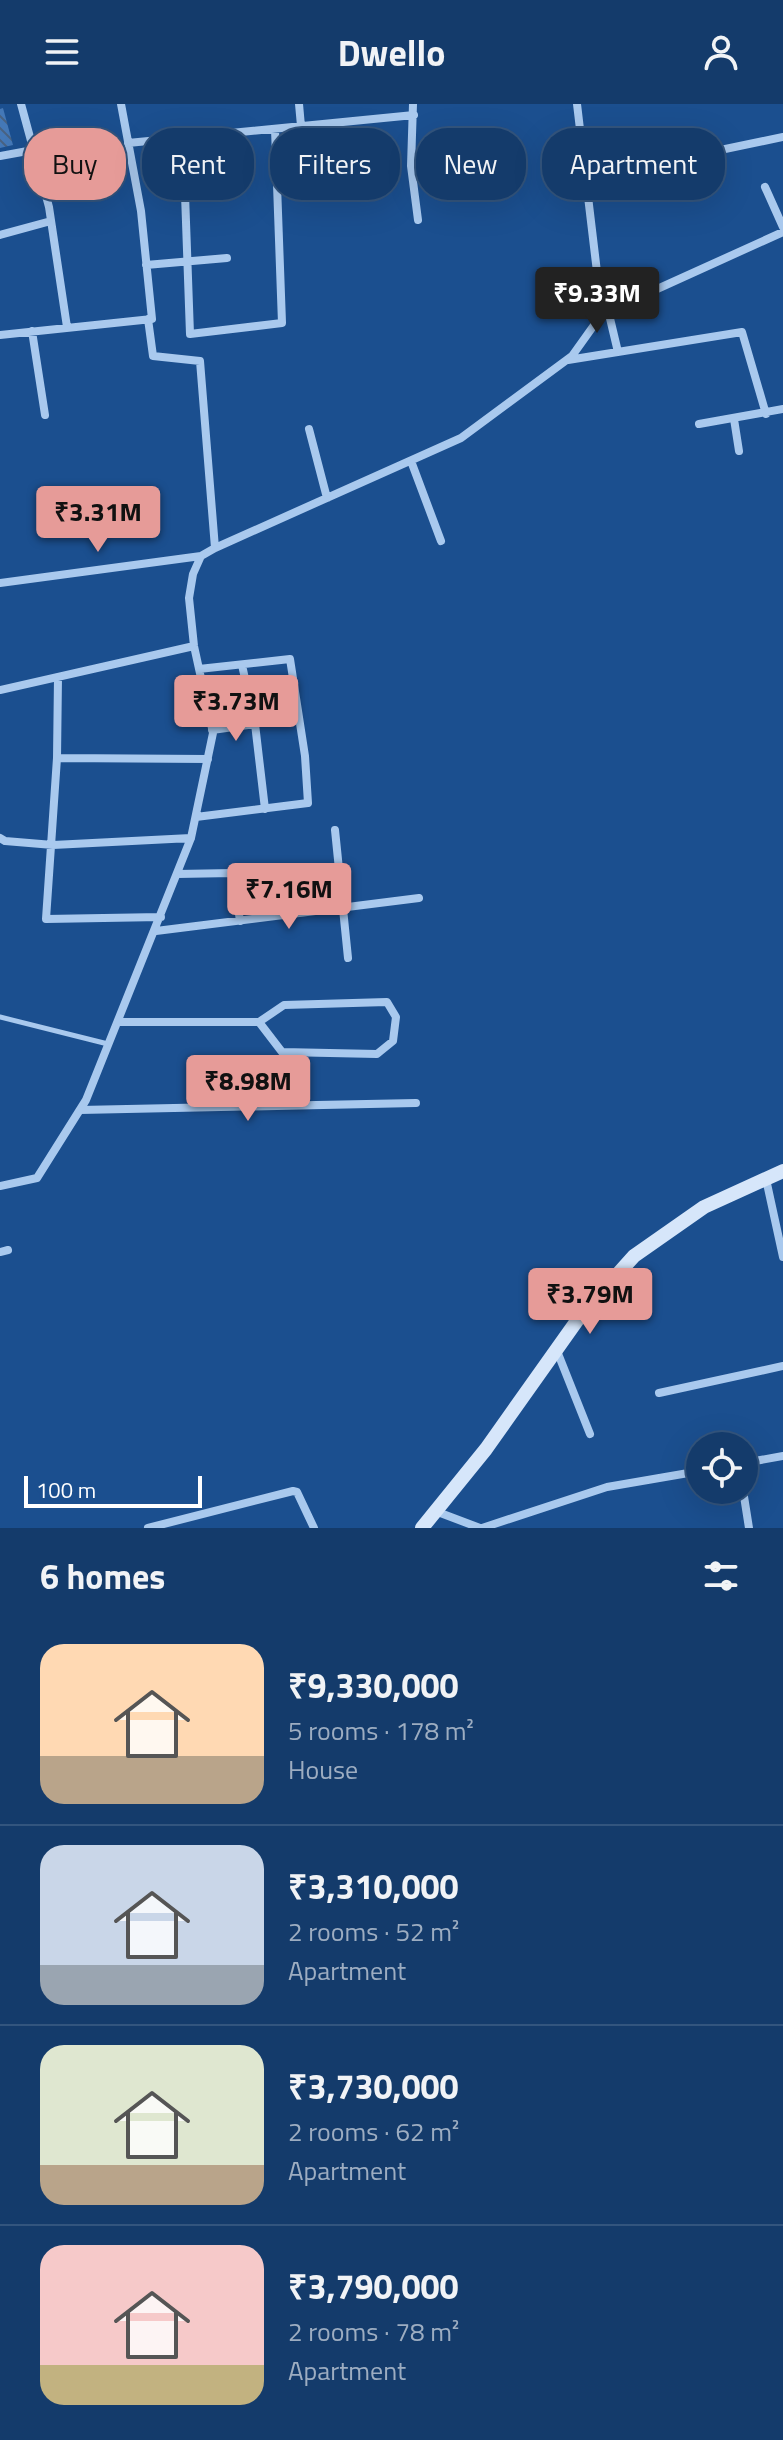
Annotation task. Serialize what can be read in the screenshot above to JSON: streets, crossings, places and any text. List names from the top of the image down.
{
  "scale_bar": "100 m",
  "page": {
    "header": "Dwello",
    "chip": [
      "Buy",
      "Rent",
      "Filters",
      "New",
      "Apartment"
    ],
    "price": [
      "₹9.33M",
      "₹3.31M",
      "₹3.73M",
      "₹7.16M",
      "₹8.98M",
      "₹3.79M"
    ],
    "scale": "100 m",
    "heading": "6 homes",
    "list": [
      {
        "name": "₹9,330,000",
        "note": "5 rooms · 178 m² · House"
      },
      {
        "name": "₹3,310,000",
        "note": "2 rooms · 52 m² · Apartment"
      },
      {
        "name": "₹3,730,000",
        "note": "2 rooms · 62 m² · Apartment"
      },
      {
        "name": "₹3,790,000",
        "note": "2 rooms · 78 m² · Apartment"
      }
    ]
  }
}
